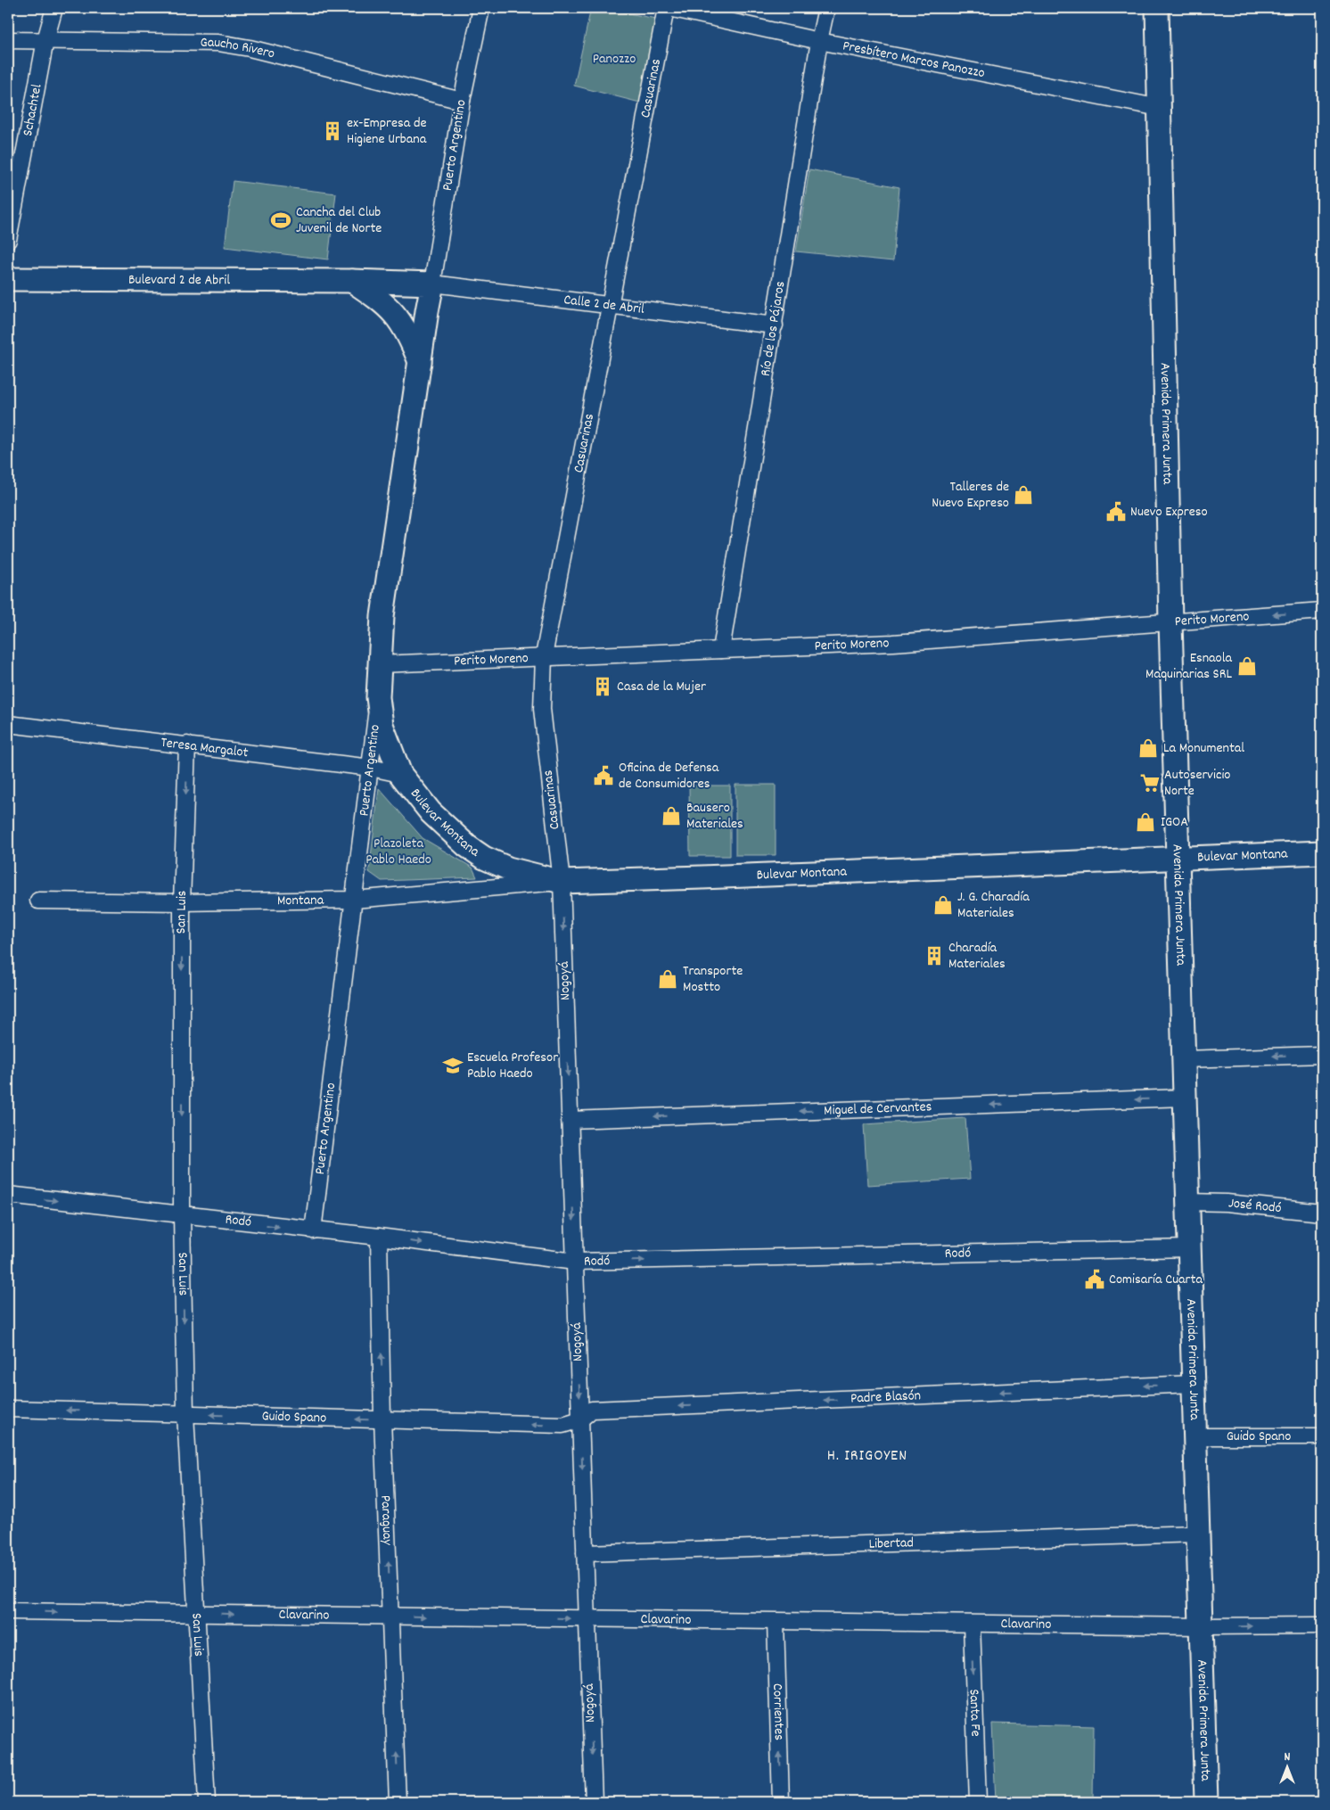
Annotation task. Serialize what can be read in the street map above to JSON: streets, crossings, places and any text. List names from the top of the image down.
{
  "streets": {
    "main road": [
      "Puerto Argentino",
      "Bulevard 2 de Abril",
      "Avenida Primera Junta",
      "Bulevar Montana"
    ],
    "street": [
      "Gaucho Rivero",
      "Presbítero Marcos Panozzo",
      "Casuarinas",
      "Schachtel",
      "Calle 2 de Abril",
      "Río de los Pájaros",
      "Perito Moreno",
      "Teresa Margalot",
      "Montana",
      "San Luis",
      "Nogoyá",
      "Miguel de Cervantes",
      "José Rodó",
      "Rodó",
      "Padre Blasón",
      "Guido Spano",
      "Paraguay",
      "Libertad",
      "Clavarino",
      "Corrientes",
      "Santa Fe"
    ]
  },
  "crossings": [
    ["Gaucho Rivero", "Schachtel"],
    ["Gaucho Rivero", "Puerto Argentino"],
    ["Presbítero Marcos Panozzo", "Casuarinas"],
    ["Presbítero Marcos Panozzo", "Río de los Pájaros"],
    ["Presbítero Marcos Panozzo", "Avenida Primera Junta"],
    ["Casuarinas", "Calle 2 de Abril"],
    ["Casuarinas", "Perito Moreno"],
    ["Casuarinas", "Bulevar Montana"],
    ["Casuarinas", "Montana"],
    ["Casuarinas", "Nogoyá"],
    ["Puerto Argentino", "Bulevard 2 de Abril"],
    ["Puerto Argentino", "Calle 2 de Abril"],
    ["Puerto Argentino", "Perito Moreno"],
    ["Puerto Argentino", "Teresa Margalot"],
    ["Puerto Argentino", "Bulevar Montana"],
    ["Puerto Argentino", "Montana"],
    ["Puerto Argentino", "Rodó"],
    ["Bulevard 2 de Abril", "Calle 2 de Abril"],
    ["Calle 2 de Abril", "Río de los Pájaros"],
    ["Río de los Pájaros", "Perito Moreno"],
    ["Avenida Primera Junta", "Perito Moreno"],
    ["Avenida Primera Junta", "Bulevar Montana"],
    ["Avenida Primera Junta", "Miguel de Cervantes"],
    ["Avenida Primera Junta", "José Rodó"],
    ["Avenida Primera Junta", "Rodó"],
    ["Avenida Primera Junta", "Padre Blasón"],
    ["Avenida Primera Junta", "Guido Spano"],
    ["Avenida Primera Junta", "Libertad"],
    ["Avenida Primera Junta", "Clavarino"],
    ["Teresa Margalot", "Bulevar Montana"],
    ["Teresa Margalot", "San Luis"],
    ["Bulevar Montana", "Montana"],
    ["Bulevar Montana", "Nogoyá"],
    ["Montana", "San Luis"],
    ["Montana", "Nogoyá"],
    ["San Luis", "Rodó"],
    ["San Luis", "Guido Spano"],
    ["San Luis", "Clavarino"],
    ["Nogoyá", "Miguel de Cervantes"],
    ["Nogoyá", "Rodó"],
    ["Nogoyá", "Padre Blasón"],
    ["Nogoyá", "Guido Spano"],
    ["Nogoyá", "Libertad"],
    ["Nogoyá", "Clavarino"],
    ["Rodó", "Paraguay"],
    ["Padre Blasón", "Guido Spano"],
    ["Guido Spano", "Paraguay"],
    ["Paraguay", "Clavarino"],
    ["Clavarino", "Corrientes"],
    ["Clavarino", "Santa Fe"]
  ],
  "one_way": [
    "San Luis",
    "Nogoyá",
    "Miguel de Cervantes",
    "Rodó",
    "Padre Blasón",
    "Guido Spano",
    "Paraguay",
    "Clavarino",
    "Corrientes",
    "Santa Fe"
  ],
  "districts": ["H. IRIGOYEN"],
  "parks": ["Panozzo", "Plazoleta Pablo Haedo"],
  "places": {
    "building": ["ex-Empresa de Higiene Urbana", "Casa de la Mujer", "Charadía Materiales"],
    "sports": ["Cancha del Club Juvenil de Norte"],
    "shop": [
      "Talleres de Nuevo Expreso",
      "Esnaola Maquinarias SRL",
      "La Monumental",
      "Bausero Materiales",
      "IGOA",
      "J. G. Charadía Materiales",
      "Transporte Mostto"
    ],
    "public building": ["Nuevo Expreso", "Oficina de Defensa de Consumidores", "Comisaría Cuarta"],
    "supermarket": ["Autoservicio Norte"],
    "school or university": ["Escuela Profesor Pablo Haedo"]
  },
  "north": "top"
}
